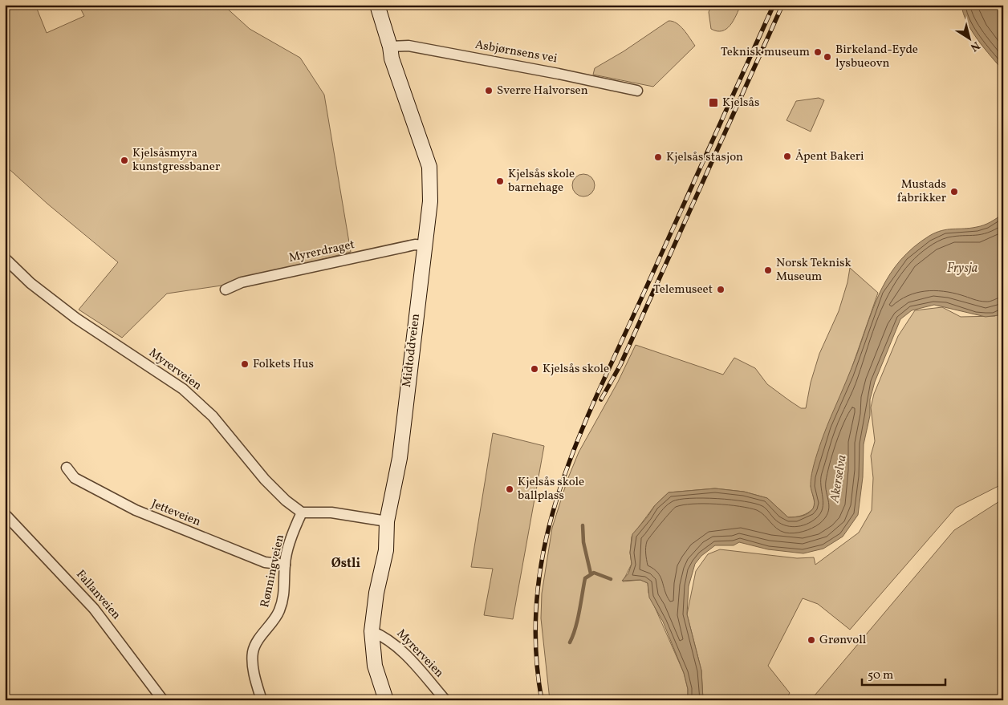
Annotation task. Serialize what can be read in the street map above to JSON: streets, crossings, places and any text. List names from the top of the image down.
{
  "streets": {
    "street": [
      "Asbjørnsens vei",
      "Myrerdraget",
      "Midtoddveien",
      "Myrerveien",
      "Jetteveien",
      "Rønningveien",
      "Fallanveien"
    ]
  },
  "crossings": [
    ["Asbjørnsens vei", "Midtoddveien"],
    ["Myrerdraget", "Midtoddveien"],
    ["Midtoddveien", "Myrerveien"],
    ["Myrerveien", "Rønningveien"],
    ["Jetteveien", "Rønningveien"]
  ],
  "districts": ["Østli"],
  "water": ["Frysja", "Akerselva"],
  "places": {
    "other": [
      "Teknisk museum",
      "Birkeland-Eyde lysbueovn",
      "Sverre Halvorsen",
      "Åpent Bakeri",
      "Kjelsås stasjon",
      "Kjelsåsmyra kunstgressbaner",
      "Kjelsås skole barnehage",
      "Mustads fabrikker",
      "Norsk Teknisk Museum",
      "Telemuseet",
      "Folkets Hus",
      "Kjelsås skole",
      "Kjelsås skole ballplass",
      "Grønvoll"
    ],
    "transit": ["Kjelsås"]
  },
  "scale_bar": "50 m",
  "north": "bottom right"
}
